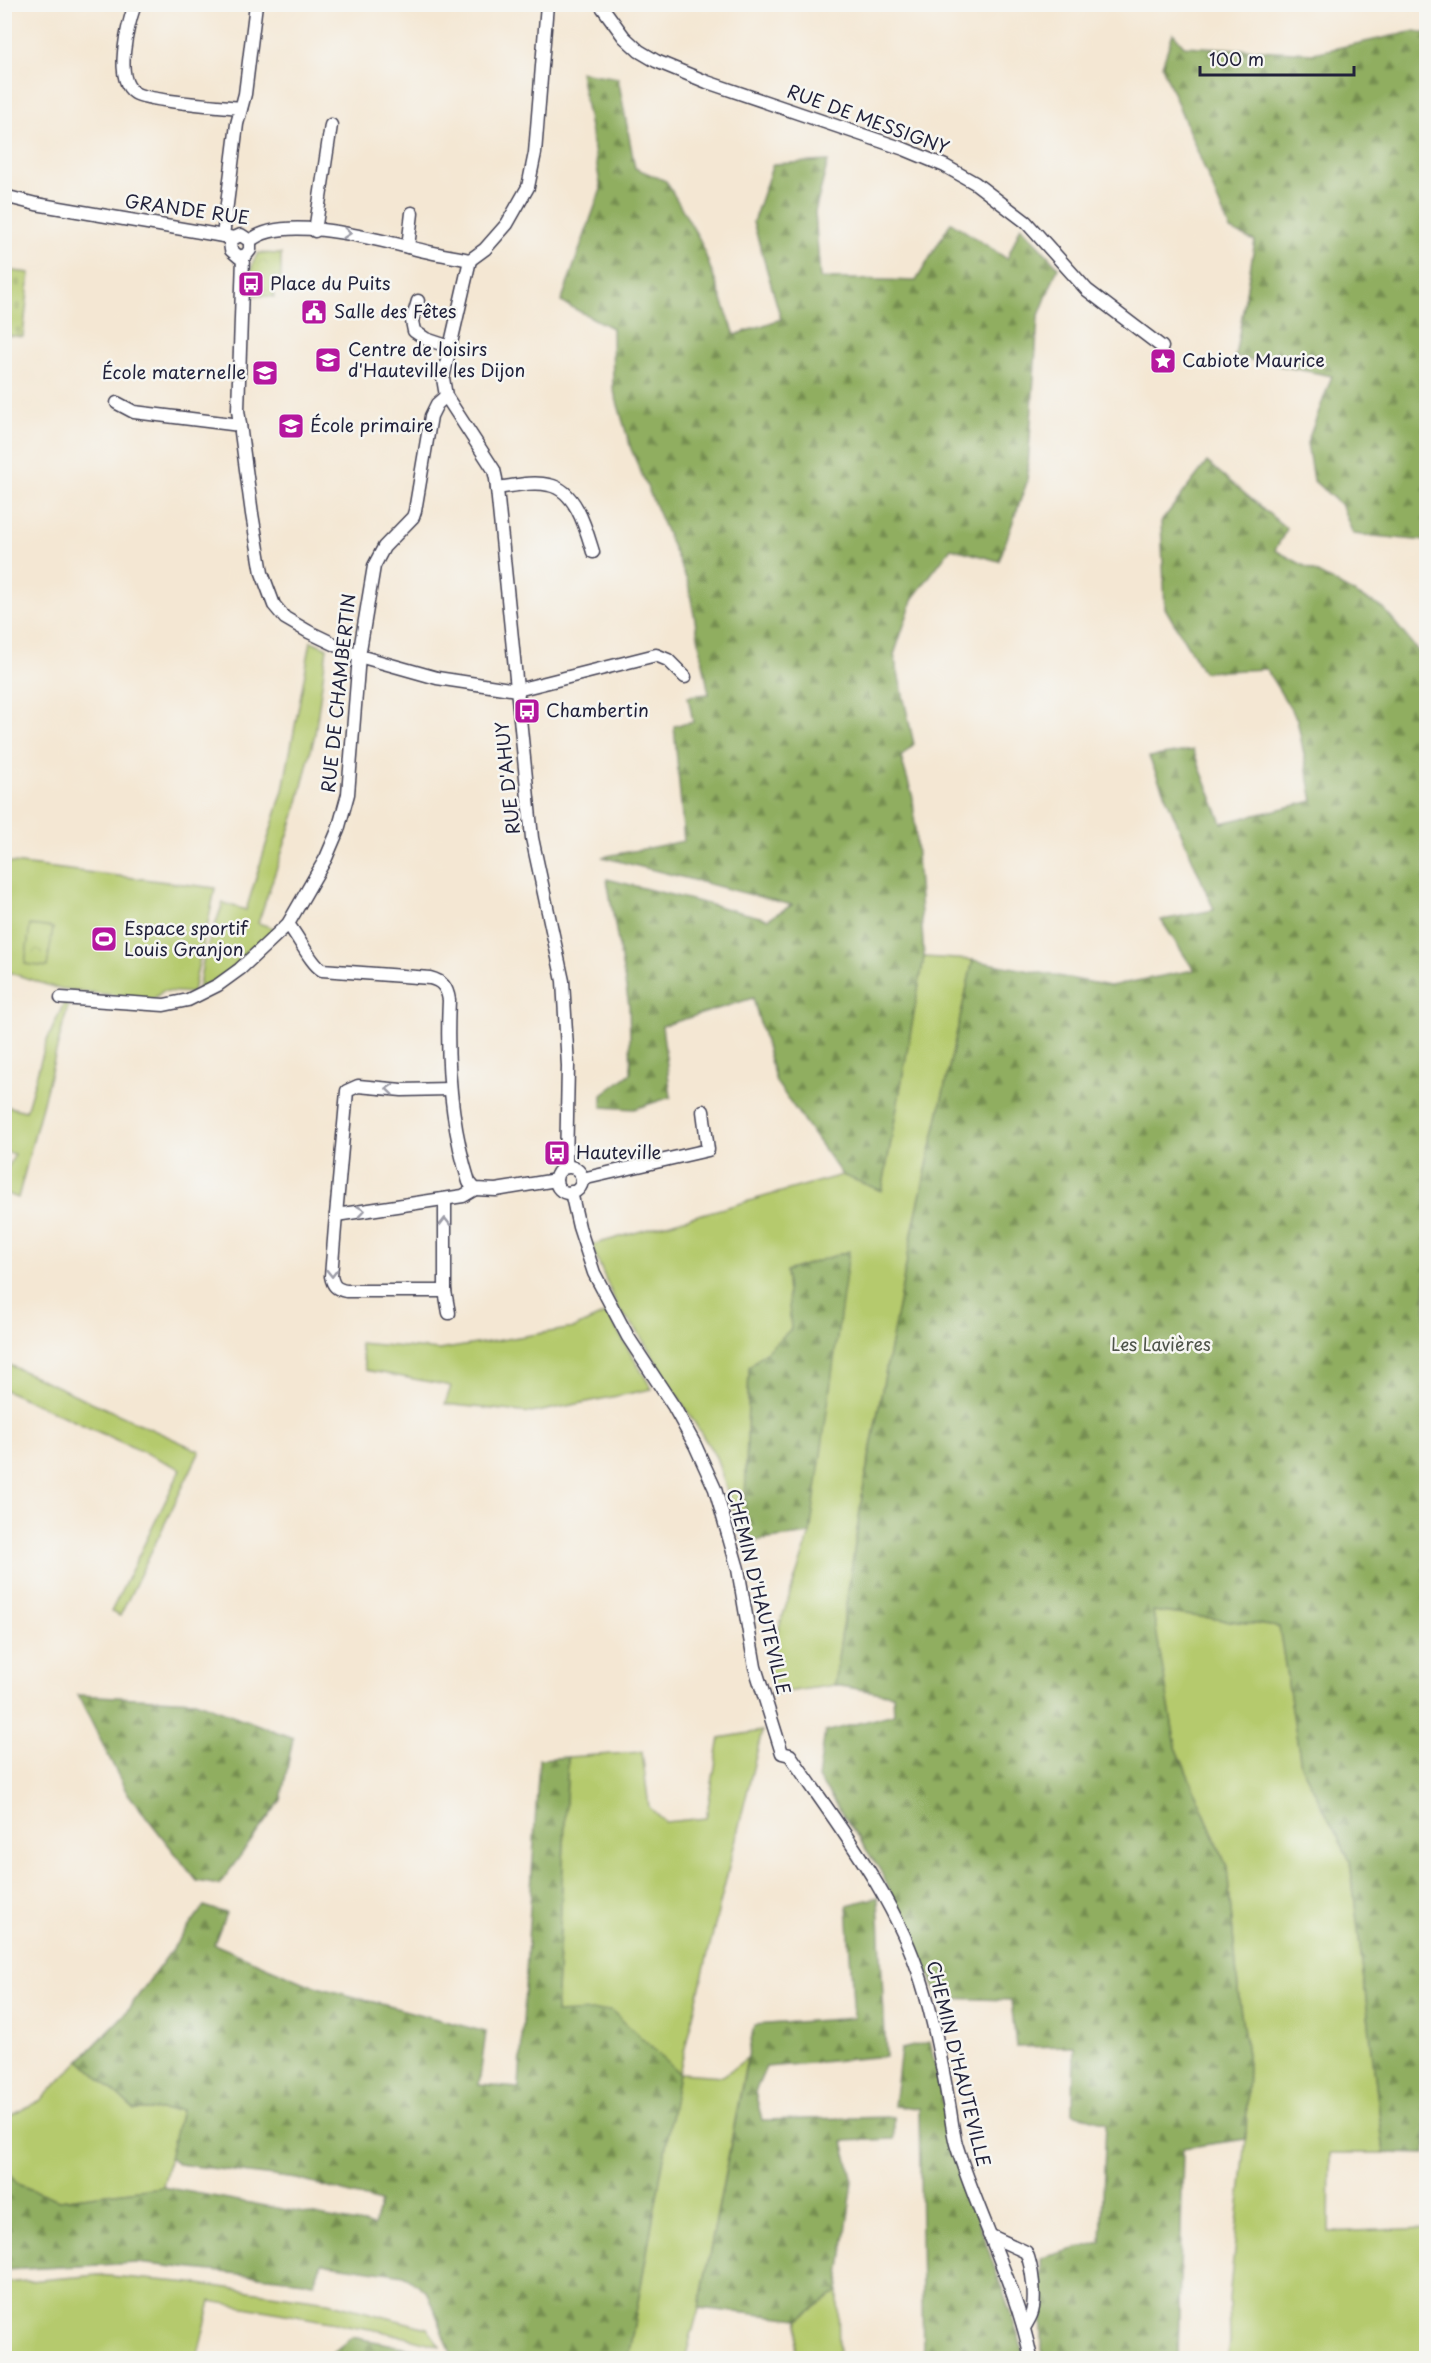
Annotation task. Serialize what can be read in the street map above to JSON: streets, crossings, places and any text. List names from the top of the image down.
{
  "streets": {
    "street": [
      "RUE DE MESSIGNY",
      "GRANDE RUE",
      "RUE DE CHAMBERTIN",
      "RUE D'AHUY",
      "CHEMIN D'HAUTEVILLE"
    ]
  },
  "crossings": [
    ["RUE DE CHAMBERTIN", "RUE D'AHUY"],
    ["RUE D'AHUY", "CHEMIN D'HAUTEVILLE"]
  ],
  "parks": ["Les Lavières"],
  "places": {
    "bus stop": ["Place du Puits", "Chambertin", "Hauteville"],
    "public building": ["Salle des Fêtes"],
    "school or university": ["Centre de loisirs d'Hauteville les Dijon", "École maternelle", "École primaire"],
    "place": ["Cabiote Maurice"],
    "sports": ["Espace sportif Louis Granjon"]
  },
  "scale_bar": "100 m"
}
